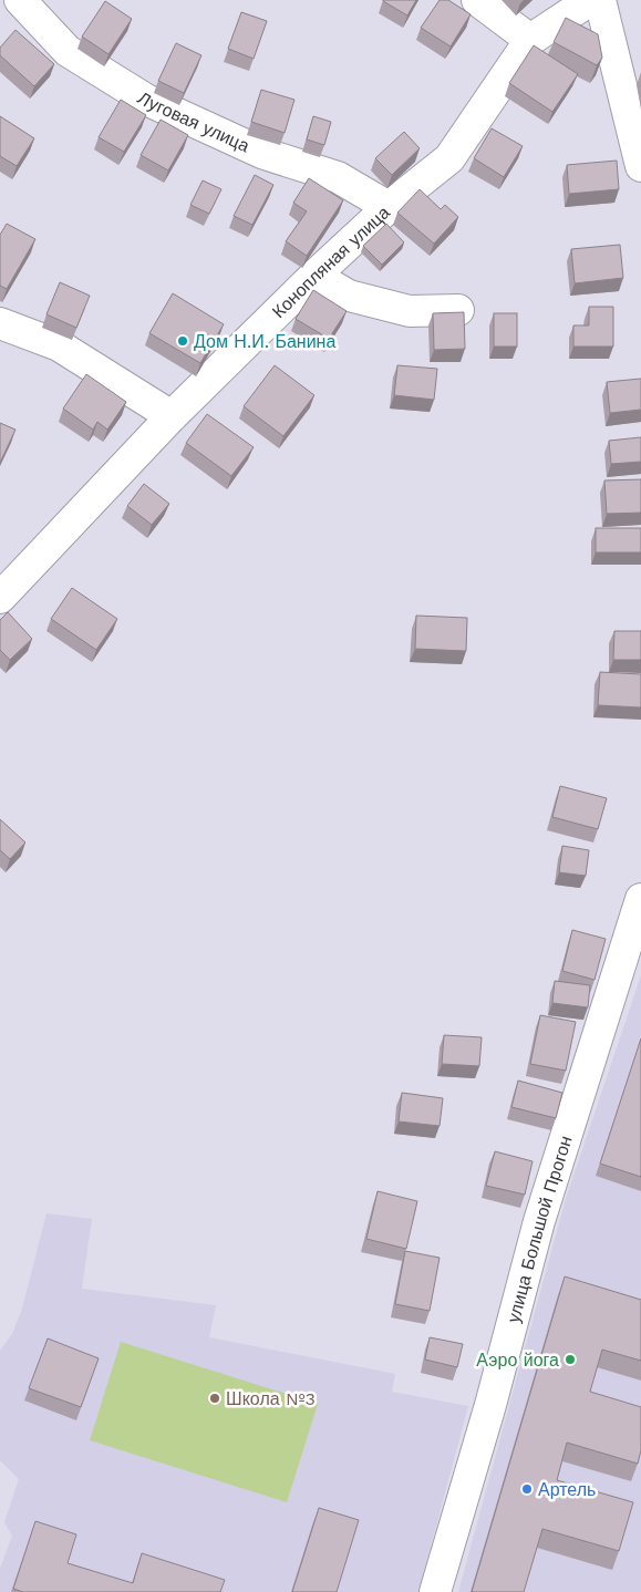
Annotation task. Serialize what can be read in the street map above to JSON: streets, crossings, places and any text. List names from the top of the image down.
{
  "streets": {
    "street": ["Луговая улица", "Конопляная улица", "улица Большой Прогон"]
  },
  "crossings": [
    ["Луговая улица", "Конопляная улица"]
  ],
  "places": [
    "Дом Н.И. Банина",
    "Аэро йога",
    "Школа №3",
    "Артель"
  ]
}
